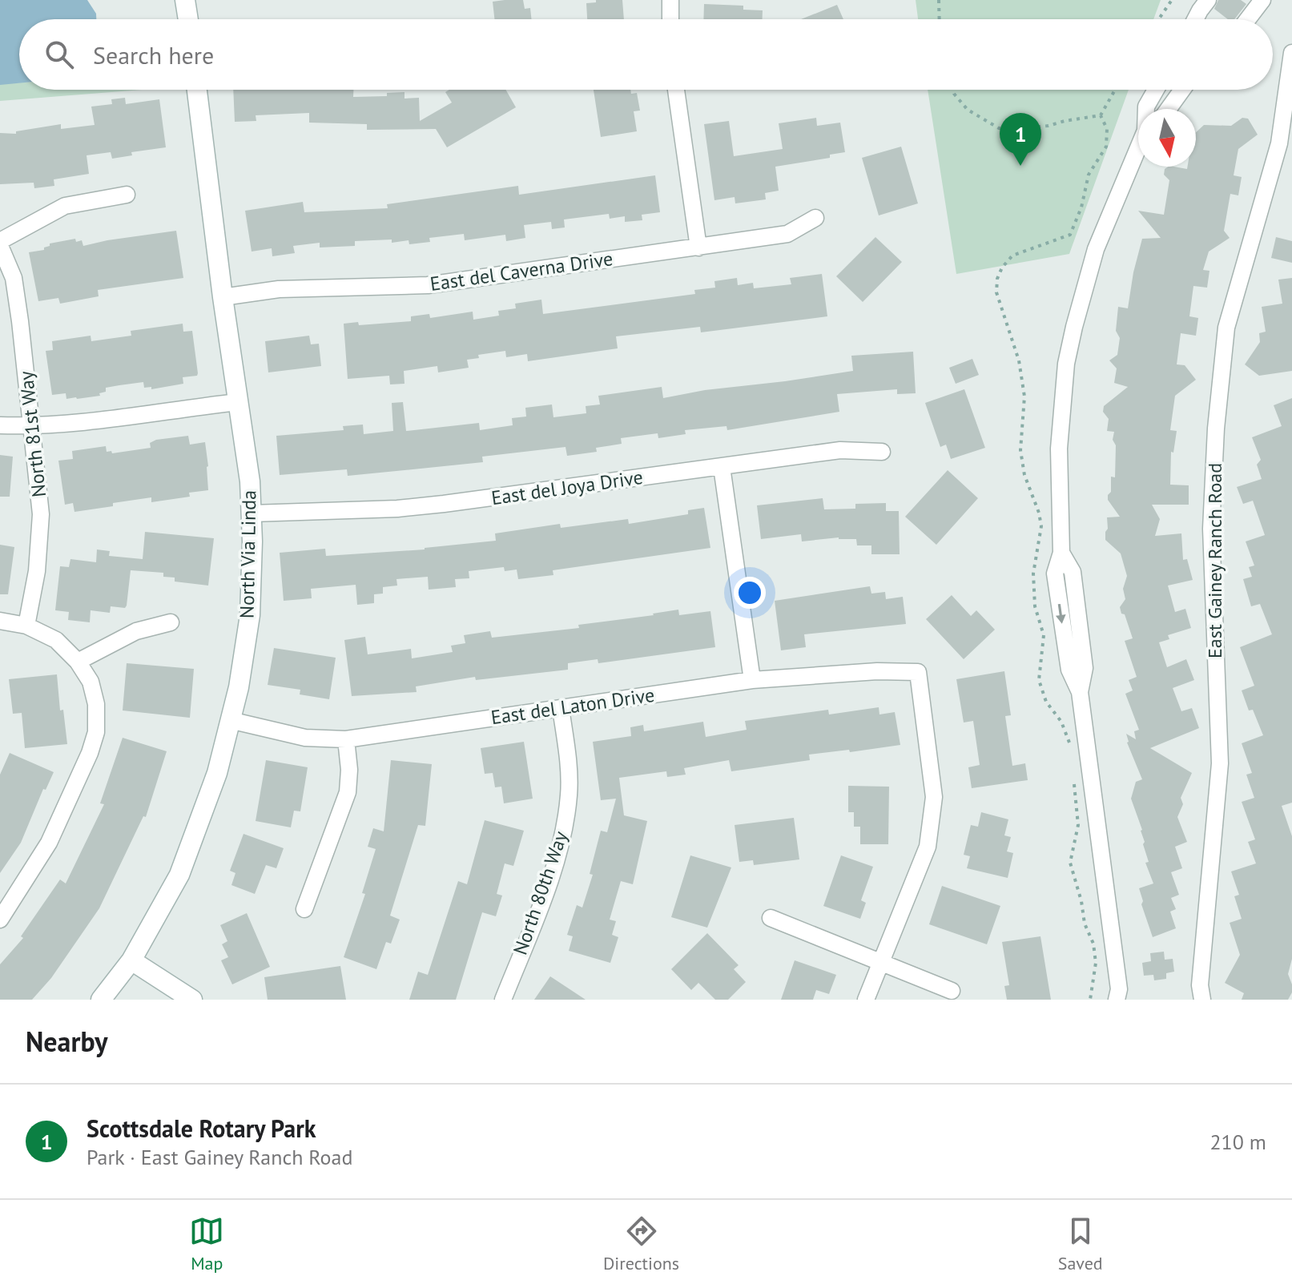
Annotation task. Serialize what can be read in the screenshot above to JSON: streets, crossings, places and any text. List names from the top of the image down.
{
  "streets": {
    "street": [
      "East del Caverna Drive",
      "North 81st Way",
      "East del Joya Drive",
      "North Via Linda",
      "East Gainey Ranch Road",
      "East del Laton Drive",
      "North 80th Way"
    ]
  },
  "crossings": [
    ["East del Caverna Drive", "North Via Linda"],
    ["East del Joya Drive", "North Via Linda"],
    ["North Via Linda", "East del Laton Drive"],
    ["East del Laton Drive", "North 80th Way"]
  ],
  "north": "bottom",
  "page": {
    "search": "Search here",
    "pins": "1",
    "heading": "Nearby",
    "list": [
      {
        "mark": "1",
        "name": "Scottsdale Rotary Park",
        "note": "Park · East Gainey Ranch Road",
        "value": "210 m"
      }
    ],
    "nav": ["Map", "Directions", "Saved"]
  }
}
